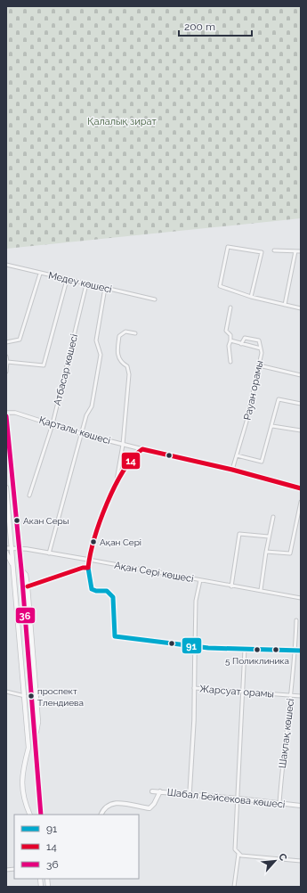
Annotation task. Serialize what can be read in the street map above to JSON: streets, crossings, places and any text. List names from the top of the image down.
{
  "streets": {
    "main road": ["Шабал Бейсекова көшесі"],
    "street": [
      "Медеу көшесі",
      "Атбасар көшесі",
      "Рауан орамы",
      "Қарталы көшесі",
      "Ақан Сері көшесі",
      "Жарсуат орамы",
      "Шақпақ көшесі"
    ]
  },
  "crossings": [
    ["Медеу көшесі", "Атбасар көшесі"],
    ["Атбасар көшесі", "Қарталы көшесі"],
    ["Рауан орамы", "Қарталы көшесі"],
    ["Жарсуат орамы", "Шақпақ көшесі"],
    ["Шақпақ көшесі", "Шабал Бейсекова көшесі"]
  ],
  "parks": ["Қалалық зират"],
  "places": [
    "Акан Серы",
    "Ақан Серi",
    "5 Поликлиника",
    "проспект Тлендиева"
  ],
  "lines": ["transit line 36", "transit line 14", "transit line 91"],
  "legend": ["91", "14", "36"],
  "scale_bar": "200 m",
  "north": "top right"
}
